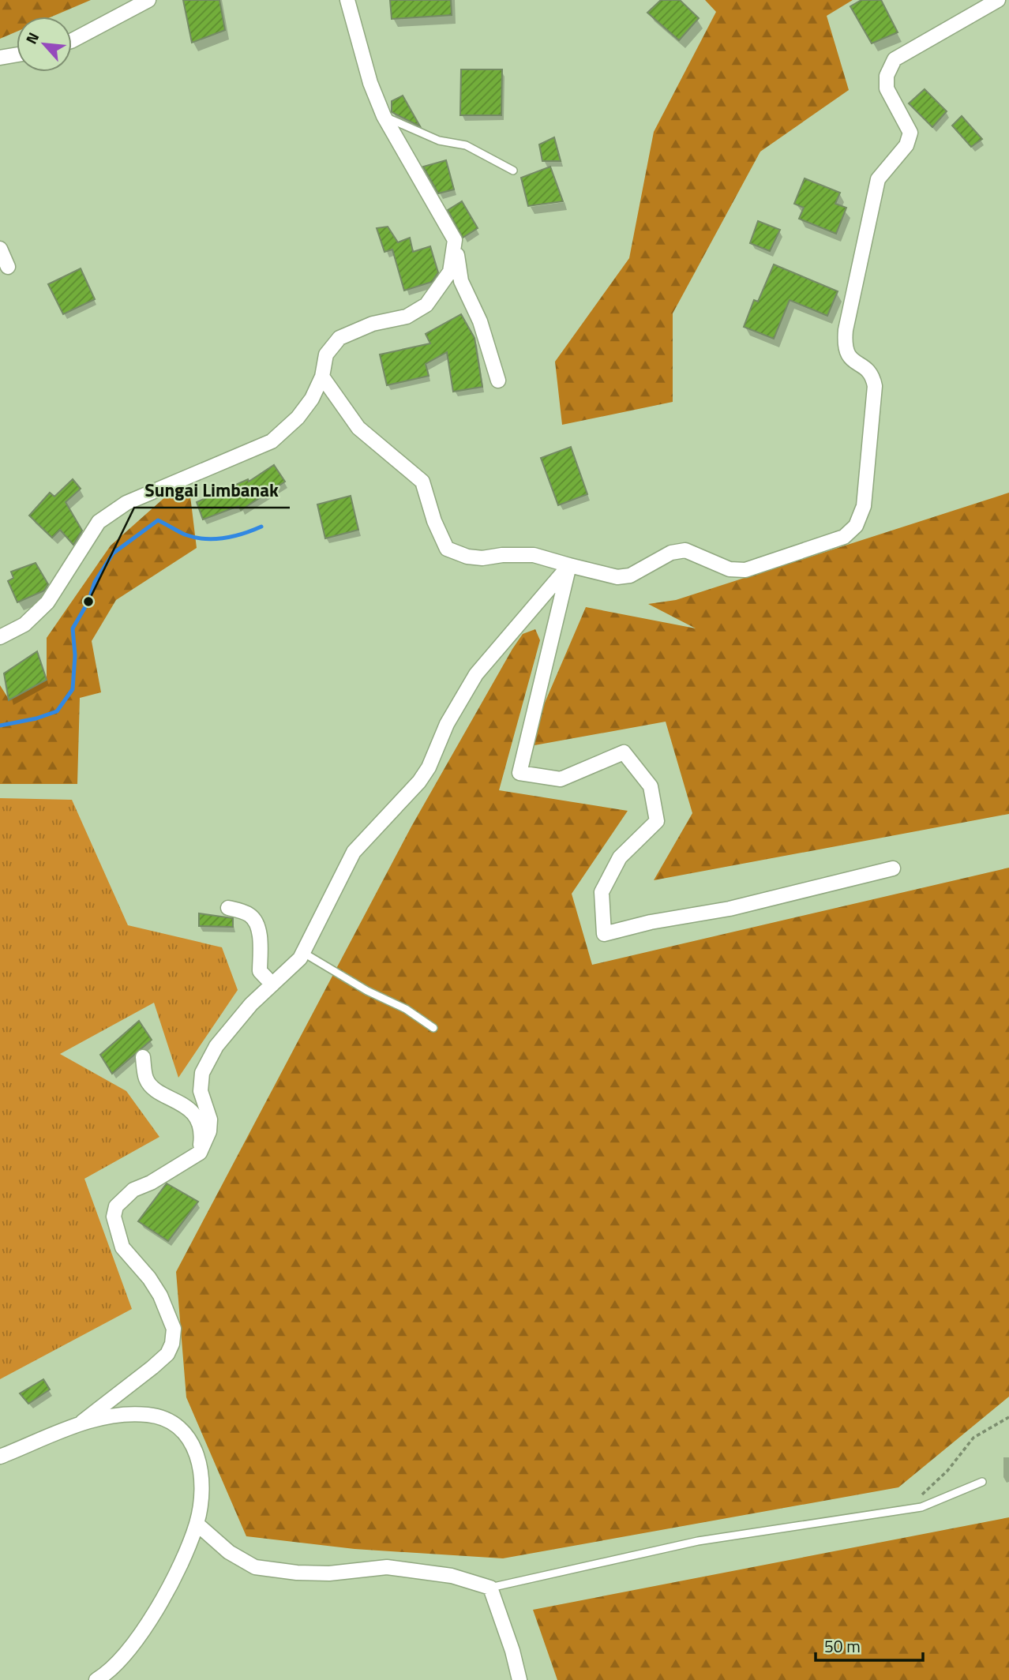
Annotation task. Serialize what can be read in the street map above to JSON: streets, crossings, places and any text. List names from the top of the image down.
{
  "places": ["Sungai Limbanak"],
  "scale_bar": "50 m",
  "north": "top left"
}
